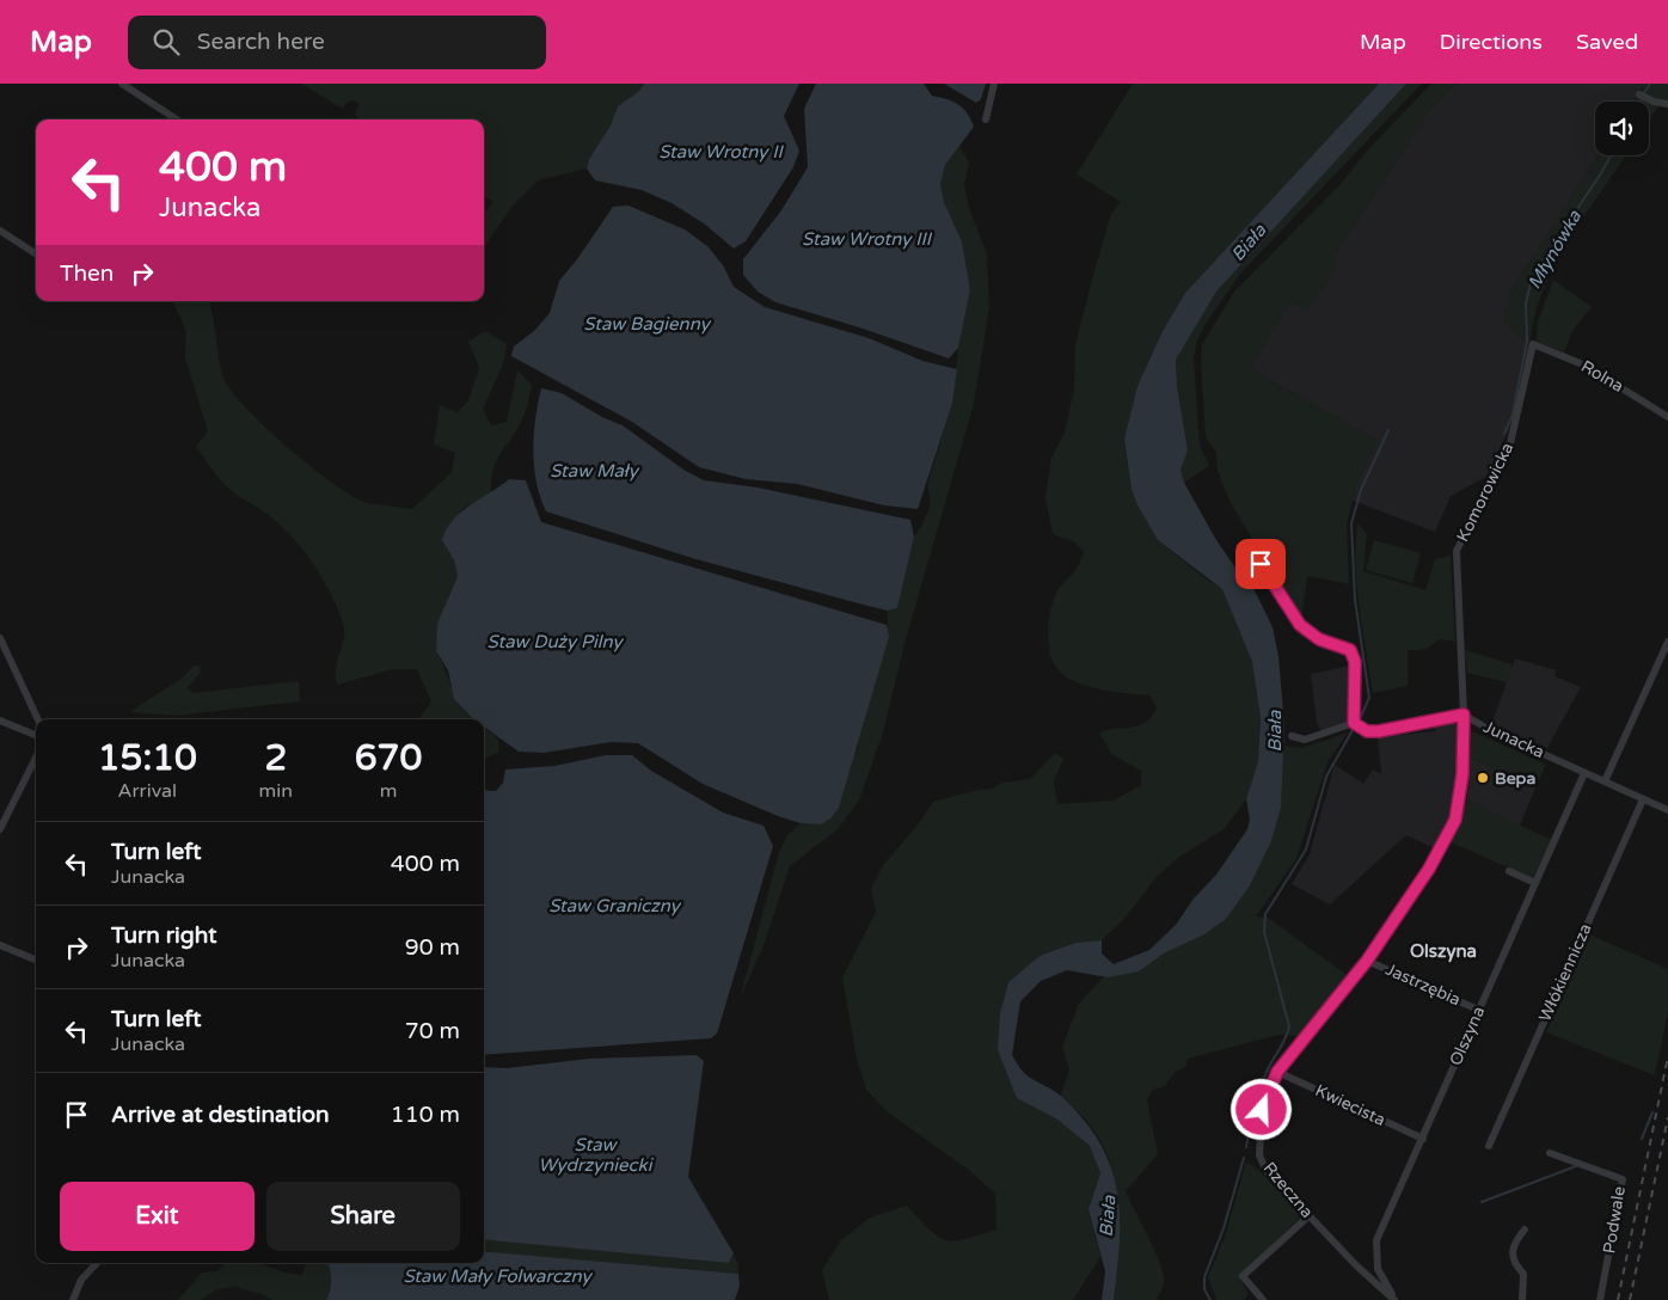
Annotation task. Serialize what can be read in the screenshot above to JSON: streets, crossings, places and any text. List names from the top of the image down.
{
  "streets": {
    "street": [
      "Rolna",
      "Komorowicka",
      "Junacka",
      "Włókiennicza",
      "Jastrzębia",
      "Olszyna",
      "Kwiecista",
      "Rzeczna",
      "Podwale"
    ]
  },
  "crossings": [
    ["Rolna", "Komorowicka"],
    ["Komorowicka", "Junacka"],
    ["Komorowicka", "Rzeczna"],
    ["Junacka", "Włókiennicza"],
    ["Junacka", "Olszyna"],
    ["Junacka", "Rzeczna"],
    ["Jastrzębia", "Olszyna"],
    ["Jastrzębia", "Rzeczna"],
    ["Olszyna", "Kwiecista"],
    ["Olszyna", "Rzeczna"],
    ["Kwiecista", "Rzeczna"]
  ],
  "districts": ["Olszyna"],
  "water": [
    "Staw Wrotny II",
    "Staw Wrotny III",
    "Biała",
    "Młynówka",
    "Staw Bagienny",
    "Staw Mały",
    "Staw Duży Pilny",
    "Staw Graniczny",
    "Staw Wydrzyniecki",
    "Staw Mały Folwarczny"
  ],
  "places": ["Bepa"],
  "page": {
    "header": "Map",
    "search": "Search here",
    "nav": ["Map", "Directions", "Saved"],
    "turn": ["400 m", "Junacka"],
    "then": "Then",
    "eta": [
      "15:10",
      "Arrival",
      "2",
      "min",
      "670",
      "m"
    ],
    "list": [
      {
        "name": "Turn left",
        "note": "Junacka",
        "value": "400 m"
      },
      {
        "name": "Turn right",
        "note": "Junacka",
        "value": "90 m"
      },
      {
        "name": "Turn left",
        "note": "Junacka",
        "value": "70 m"
      },
      {
        "name": "Arrive at destination",
        "value": "110 m"
      }
    ],
    "buttons": ["Exit", "Share"]
  }
}
